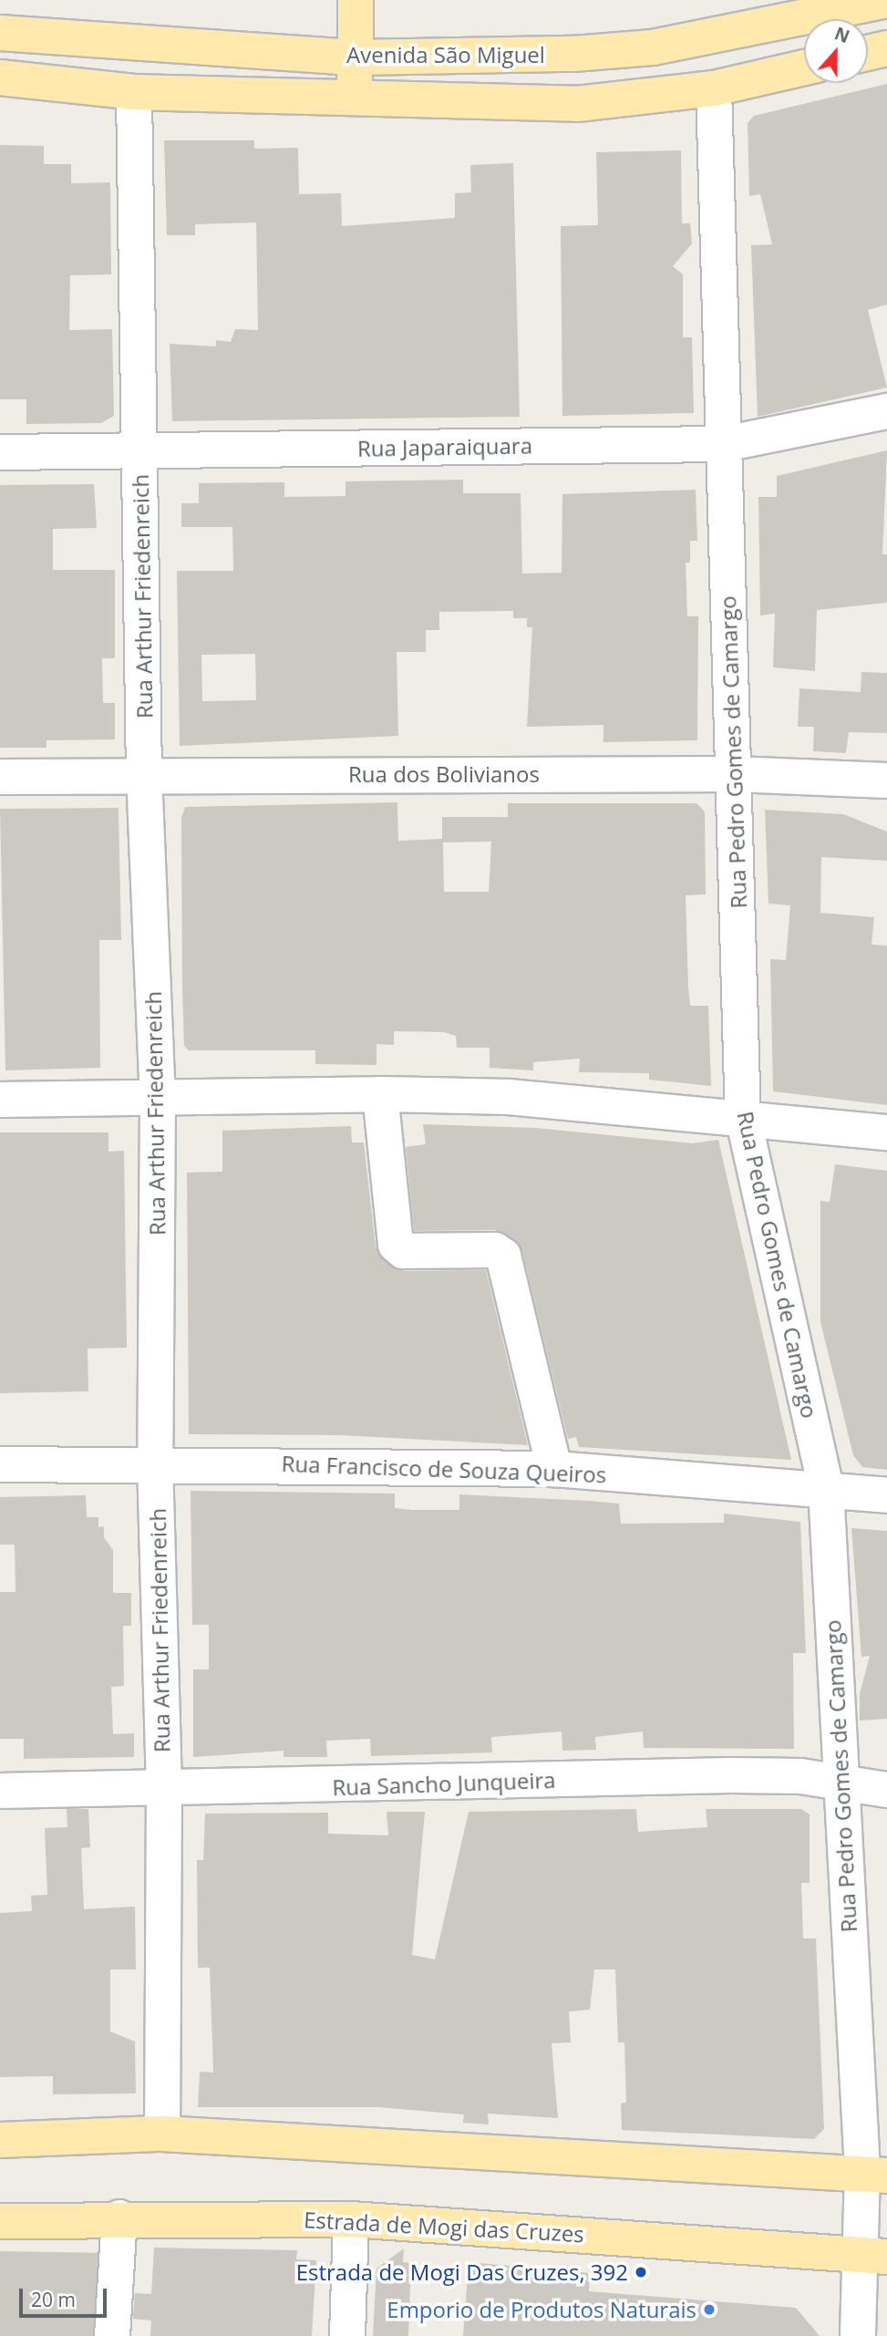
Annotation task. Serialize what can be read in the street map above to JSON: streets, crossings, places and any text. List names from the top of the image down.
{
  "streets": {
    "main road": ["Avenida São Miguel", "Estrada de Mogi das Cruzes"],
    "street": [
      "Rua Japaraiquara",
      "Rua Arthur Friedenreich",
      "Rua Pedro Gomes de Camargo",
      "Rua dos Bolivianos",
      "Rua Francisco de Souza Queiros",
      "Rua Sancho Junqueira"
    ]
  },
  "crossings": [
    ["Avenida São Miguel", "Rua Arthur Friedenreich"],
    ["Avenida São Miguel", "Rua Pedro Gomes de Camargo"],
    ["Rua Japaraiquara", "Rua Arthur Friedenreich"],
    ["Rua Japaraiquara", "Rua Pedro Gomes de Camargo"],
    ["Rua Arthur Friedenreich", "Rua dos Bolivianos"],
    ["Rua Arthur Friedenreich", "Rua Francisco de Souza Queiros"],
    ["Rua Arthur Friedenreich", "Rua Sancho Junqueira"],
    ["Rua Pedro Gomes de Camargo", "Rua dos Bolivianos"],
    ["Rua Pedro Gomes de Camargo", "Rua Francisco de Souza Queiros"],
    ["Rua Pedro Gomes de Camargo", "Rua Sancho Junqueira"],
    ["Rua Pedro Gomes de Camargo", "Estrada de Mogi das Cruzes"]
  ],
  "places": ["Estrada de Mogi Das Cruzes, 392", "Emporio de Produtos Naturais"],
  "scale_bar": "20 m",
  "north": "top"
}
